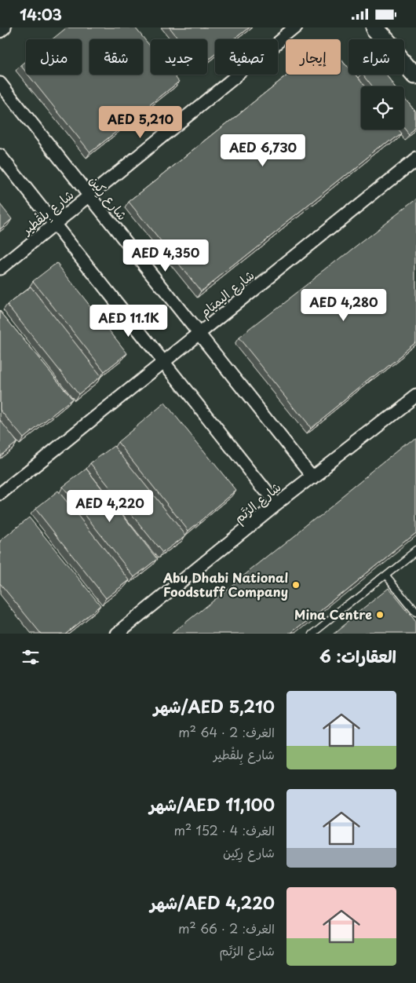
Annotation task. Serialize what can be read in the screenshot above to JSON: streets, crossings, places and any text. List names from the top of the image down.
{
  "streets": {
    "street": [
      "شارع رِكِين",
      "شارع بِلقْطير",
      "شارع اليميَام",
      "شارع الرُتَم"
    ]
  },
  "crossings": [
    ["شارع رِكِين", "شارع بِلقْطير"],
    ["شارع رِكِين", "شارع اليميَام"],
    ["شارع رِكِين", "شارع الرُتَم"]
  ],
  "places": ["Abu Dhabi National Foodstuff Company", "Mina Centre"],
  "page": {
    "status": "14:03",
    "chip": [
      "شراء",
      "إيجار",
      "تصفية",
      "جديد",
      "شقة",
      "منزل"
    ],
    "price": [
      "AED 5,210",
      "AED 6,730",
      "AED 4,350",
      "AED 4,280",
      "AED 11.1K",
      "AED 4,220"
    ],
    "heading": "العقارات: 6",
    "list": [
      {
        "name": "AED 5,210/شهر",
        "note": "الغرف: 2 · 64 m² · شارع بِلقْطير"
      },
      {
        "name": "AED 11,100/شهر",
        "note": "الغرف: 4 · 152 m² · شارع رِكِين"
      },
      {
        "name": "AED 4,220/شهر",
        "note": "الغرف: 2 · 66 m² · شارع الرُتَم"
      }
    ]
  }
}
